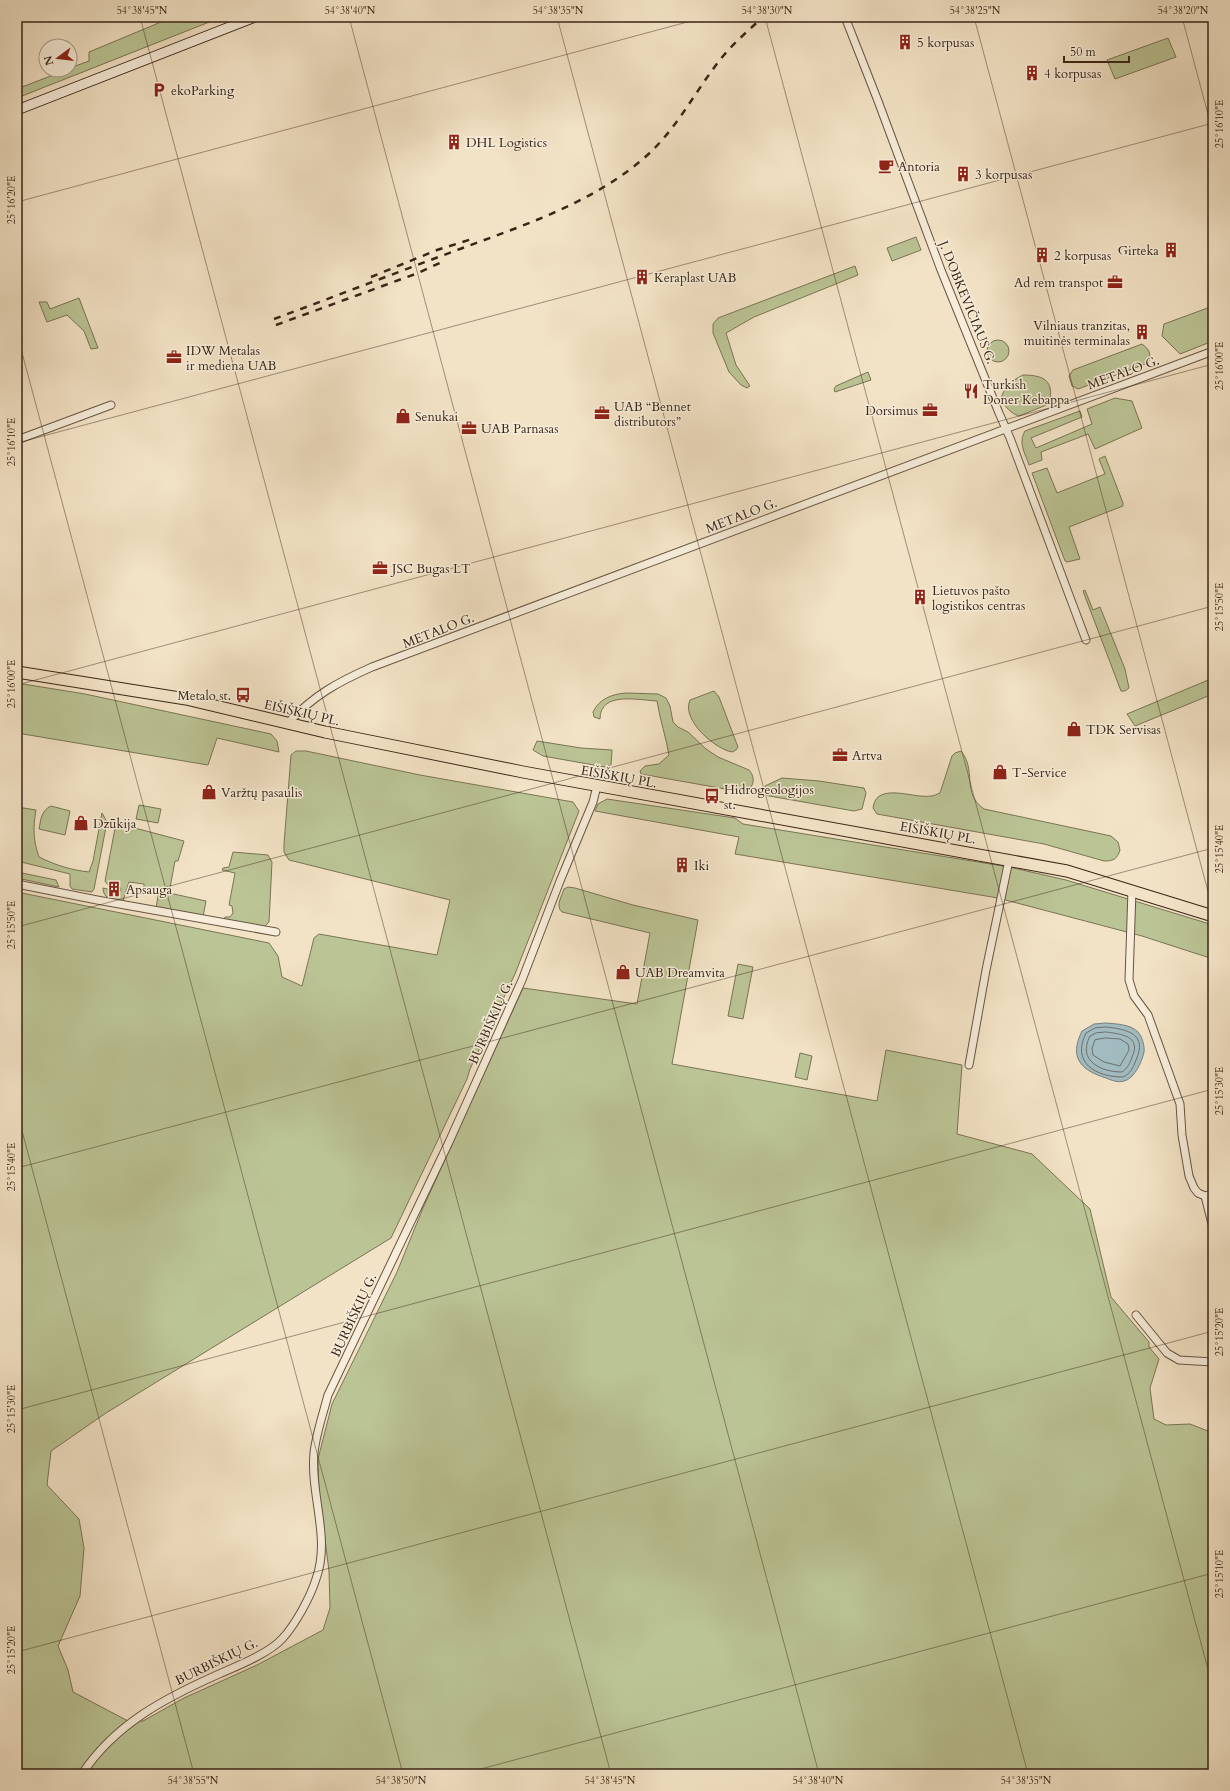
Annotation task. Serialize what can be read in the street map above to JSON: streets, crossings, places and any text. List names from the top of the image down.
{
  "streets": {
    "main road": ["EIŠIŠKIŲ PL."],
    "street": ["J. DOBKEVIČIAUS G.", "METALO G.", "BURBIŠKIŲ G."]
  },
  "crossings": [
    ["J. DOBKEVIČIAUS G.", "METALO G."],
    ["METALO G.", "EIŠIŠKIŲ PL."],
    ["EIŠIŠKIŲ PL.", "BURBIŠKIŲ G."]
  ],
  "places": {
    "building": [
      "5 korpusas",
      "4 korpusas",
      "DHL Logistics",
      "3 korpusas",
      "Girteka",
      "2 korpusas",
      "Keraplast UAB",
      "Vilniaus tranzitas, muitinės terminalas",
      "Lietuvos pašto logistikos centras",
      "Iki",
      "Apsauga"
    ],
    "parking": ["ekoParking"],
    "cafe": ["Antoria"],
    "office": [
      "Ad rem transpot",
      "IDW Metalas ir mediena UAB",
      "Dorsimus",
      "UAB “Bennet distributors”",
      "UAB Parnasas",
      "JSC Bugas LT",
      "Artva"
    ],
    "restaurant": ["Turkish Doner Kebappa"],
    "shop": [
      "Senukai",
      "TDK Servisas",
      "T-Service",
      "Varžtų pasaulis",
      "Dzūkija",
      "UAB Dreamvita"
    ],
    "bus stop": ["Metalo st.", "Hidrogeologijos st."]
  },
  "scale_bar": "50 m",
  "north": "left",
  "coordinates": [
    "54°38'45\"N",
    "54°38'40\"N",
    "54°38'35\"N",
    "54°38'30\"N",
    "54°38'25\"N",
    "54°38'20\"N",
    "25°16'10\"E",
    "25°16'20\"E",
    "25°16'00\"E",
    "25°15'50\"E",
    "25°15'40\"E",
    "25°15'30\"E",
    "25°15'20\"E",
    "25°15'10\"E",
    "54°38'55\"N",
    "54°38'50\"N"
  ]
}
